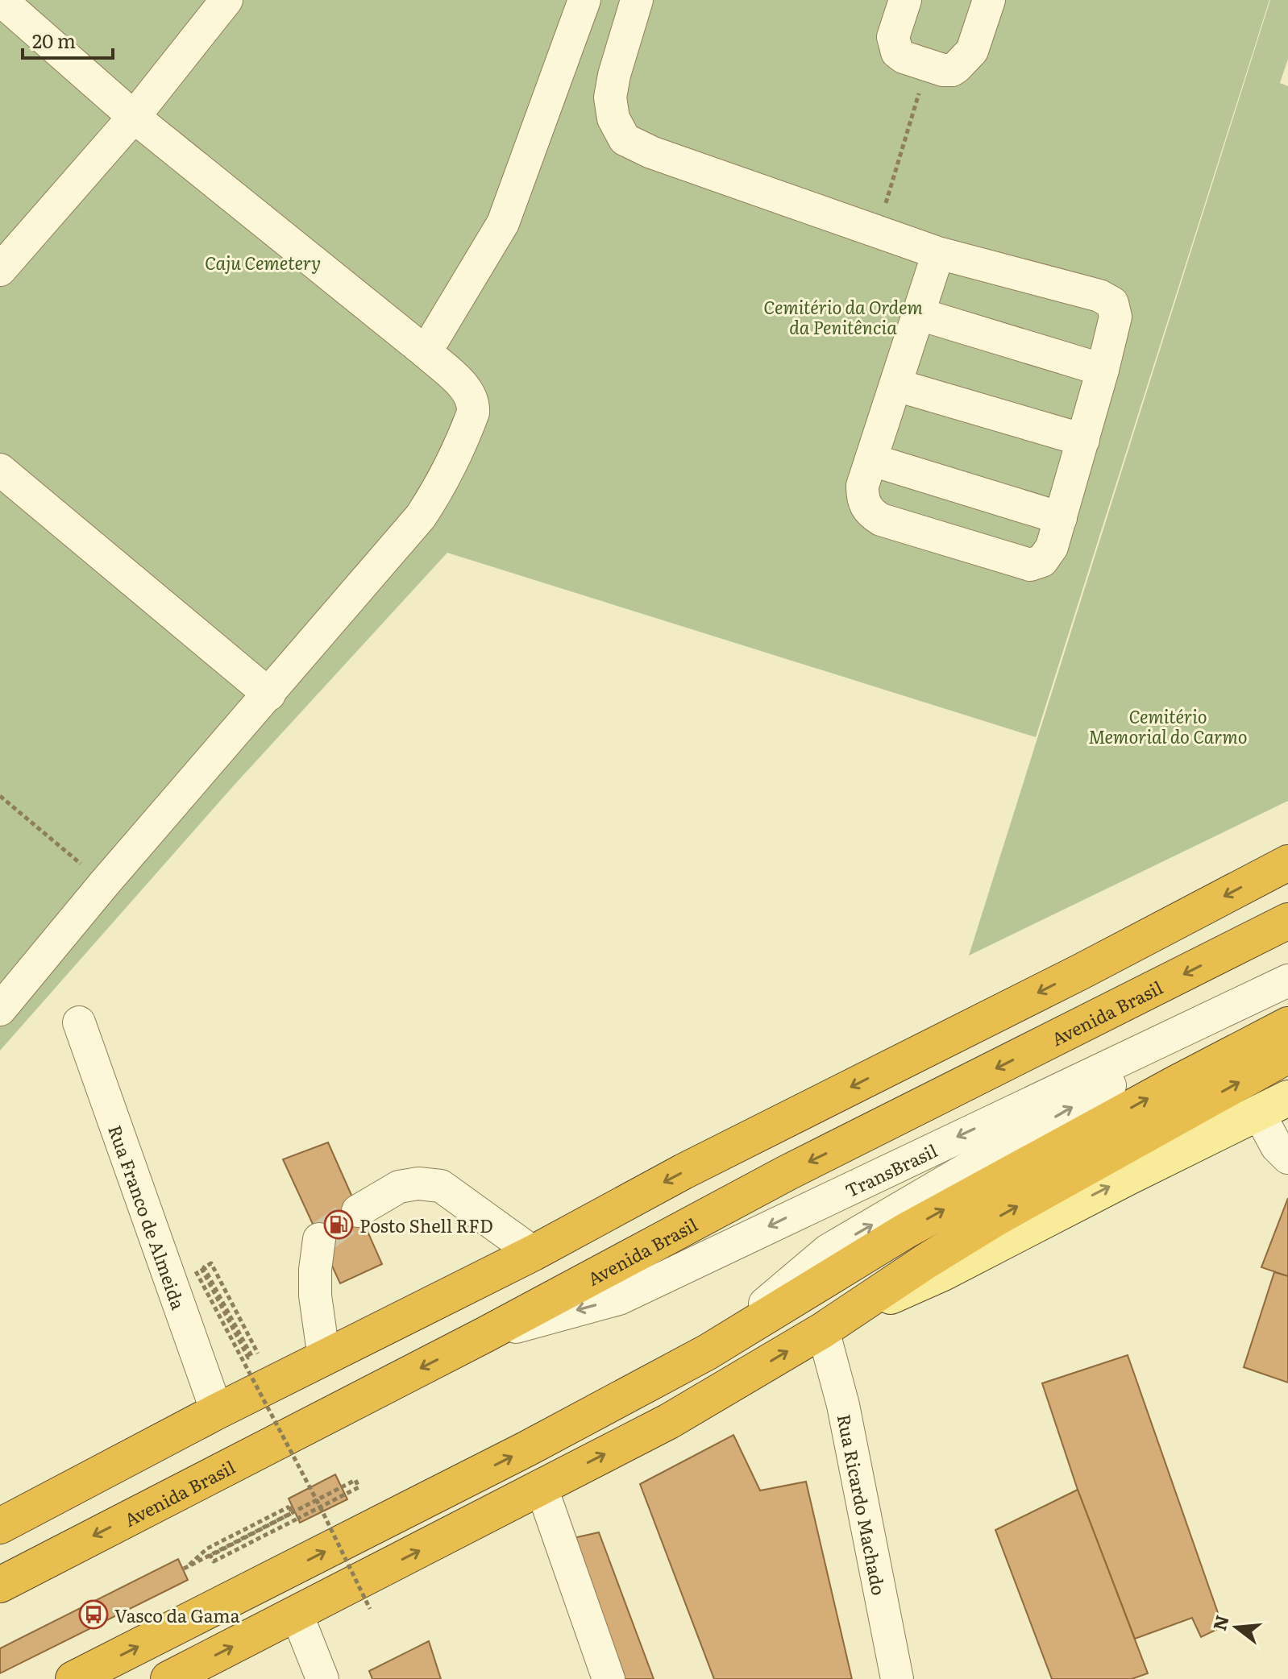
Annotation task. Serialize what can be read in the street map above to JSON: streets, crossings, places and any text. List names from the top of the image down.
{
  "streets": {
    "highway": ["Avenida Brasil"],
    "street": ["TransBrasil", "Rua Franco de Almeida", "Rua Ricardo Machado"]
  },
  "crossings": [
    ["Avenida Brasil", "TransBrasil"]
  ],
  "parks": ["Caju Cemetery", "Cemitério da Ordem da Penitência", "Cemitério Memorial do Carmo"],
  "places": {
    "fuel station": ["Posto Shell RFD"],
    "bus stop": ["Vasco da Gama"]
  },
  "scale_bar": "20 m",
  "north": "left"
}
